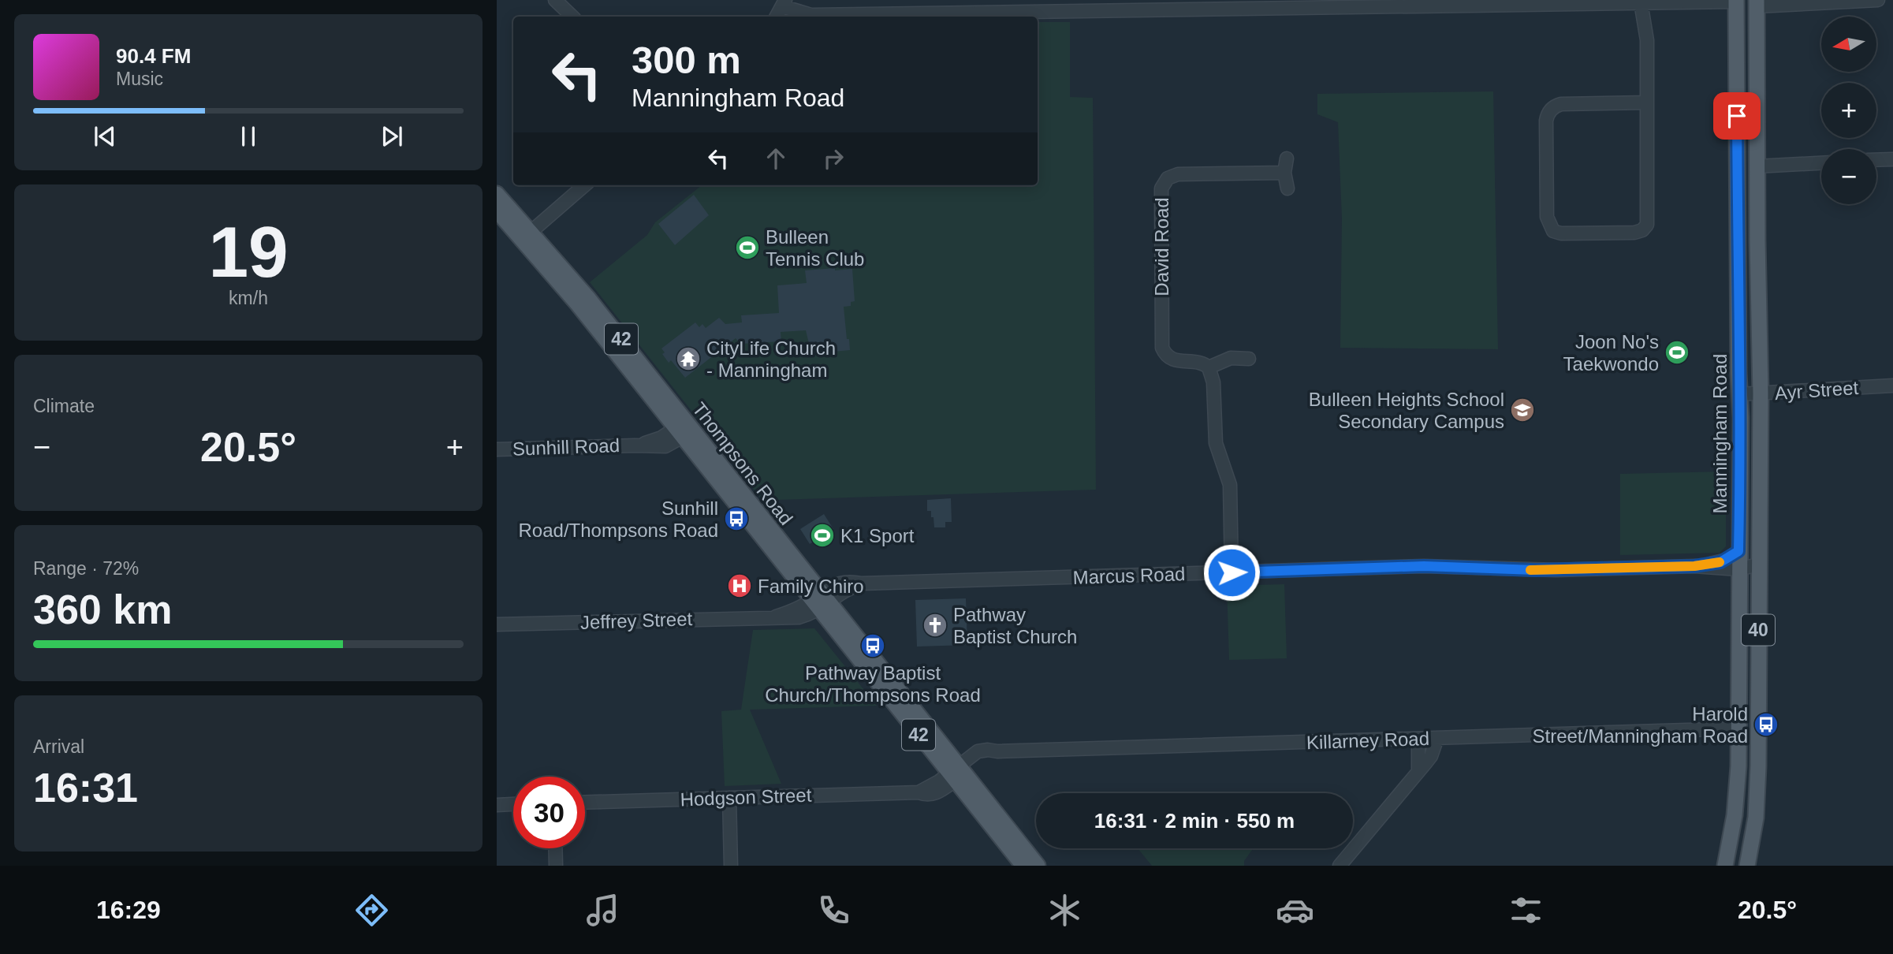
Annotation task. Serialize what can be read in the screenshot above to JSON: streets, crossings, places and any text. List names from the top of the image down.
{
  "streets": {
    "main road": [
      "42",
      "Manningham Road",
      "Thompsons Road",
      "40"
    ],
    "street": [
      "David Road",
      "Ayr Street",
      "Sunhill Road",
      "Marcus Road",
      "Jeffrey Street",
      "Killarney Road",
      "Hodgson Street"
    ]
  },
  "crossings": [
    ["Ayr Street", "Manningham Road"],
    ["Manningham Road", "Marcus Road"],
    ["Manningham Road", "Killarney Road"],
    ["Sunhill Road", "Thompsons Road"],
    ["Thompsons Road", "Marcus Road"],
    ["Thompsons Road", "Jeffrey Street"],
    ["Thompsons Road", "Killarney Road"],
    ["Thompsons Road", "Hodgson Street"],
    ["Marcus Road", "Jeffrey Street"],
    ["Killarney Road", "Hodgson Street"]
  ],
  "places": {
    "sports": ["Bulleen Tennis Club", "Joon No's Taekwondo", "K1 Sport"],
    "temple": ["CityLife Church - Manningham"],
    "school or university": ["Bulleen Heights School Secondary Campus"],
    "bus stop": ["Sunhill Road/Thompsons Road", "Pathway Baptist Church/Thompsons Road", "Harold Street/Manningham Road"],
    "hospital": ["Family Chiro"],
    "church": ["Pathway Baptist Church"]
  },
  "north": "left",
  "page": {
    "map_buttons": ["+", "−"],
    "turn": ["300 m", "Manningham Road"],
    "song": ["90.4 FM", "Music"],
    "tile": [
      ["19", "km/h"],
      "Climate",
      ["Range · 72%", "360 km"],
      ["Arrival", "16:31"]
    ],
    "heat": ["−", "20.5°", "+"],
    "limit": "30",
    "trip": "16:31 · 2 min · 550 m",
    "tabs": ["16:29", "20.5°"]
  }
}
